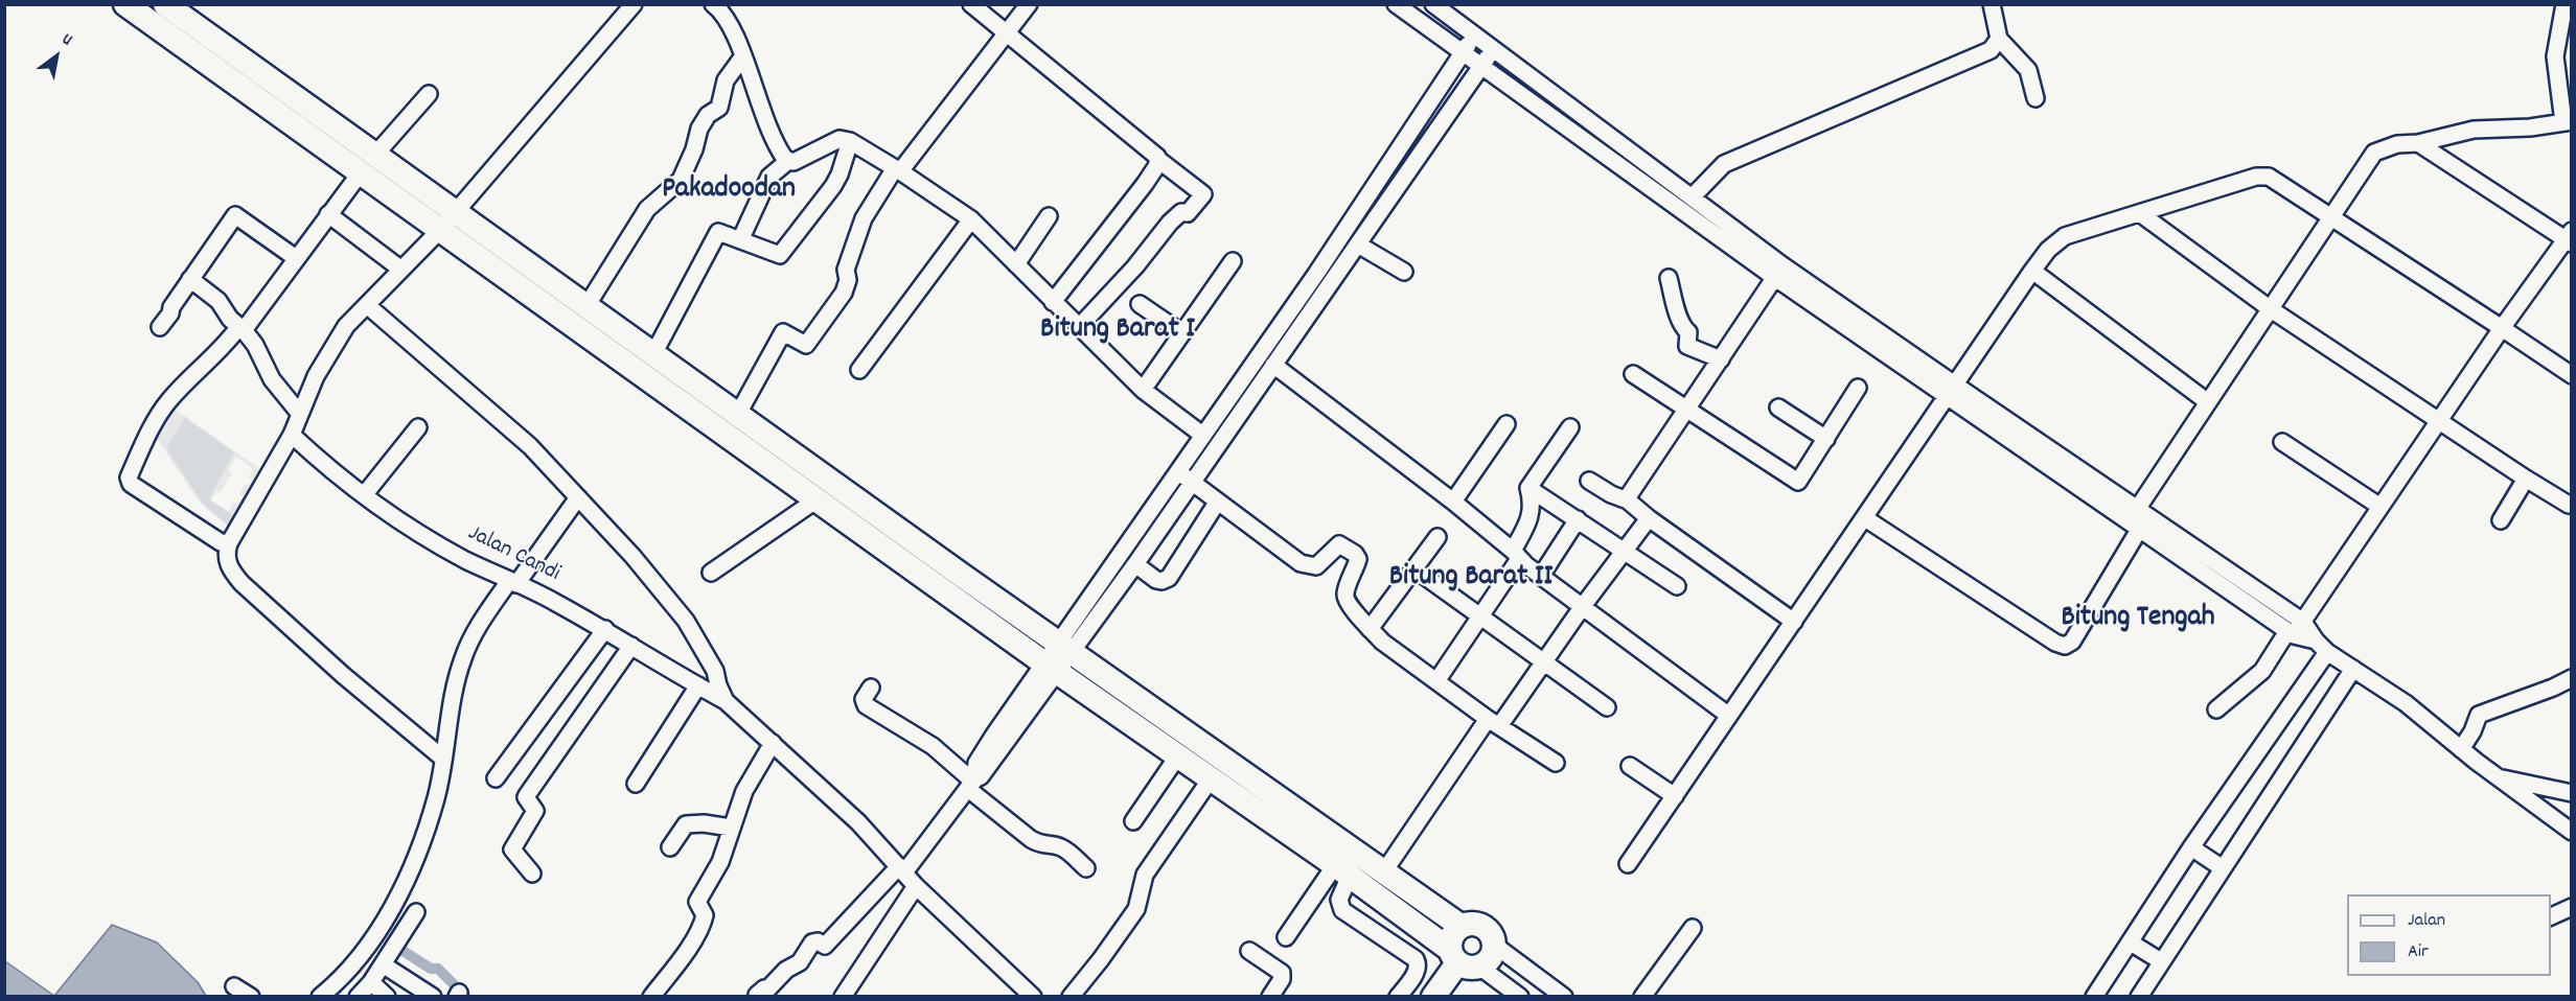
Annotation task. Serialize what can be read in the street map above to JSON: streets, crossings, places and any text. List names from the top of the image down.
{
  "streets": {
    "street": ["Jalan Candi"]
  },
  "districts": [
    "Pakadoodan",
    "Bitung Barat I",
    "Bitung Barat II",
    "Bitung Tengah"
  ],
  "legend": ["Jalan", "Air"],
  "north": "top right"
}
